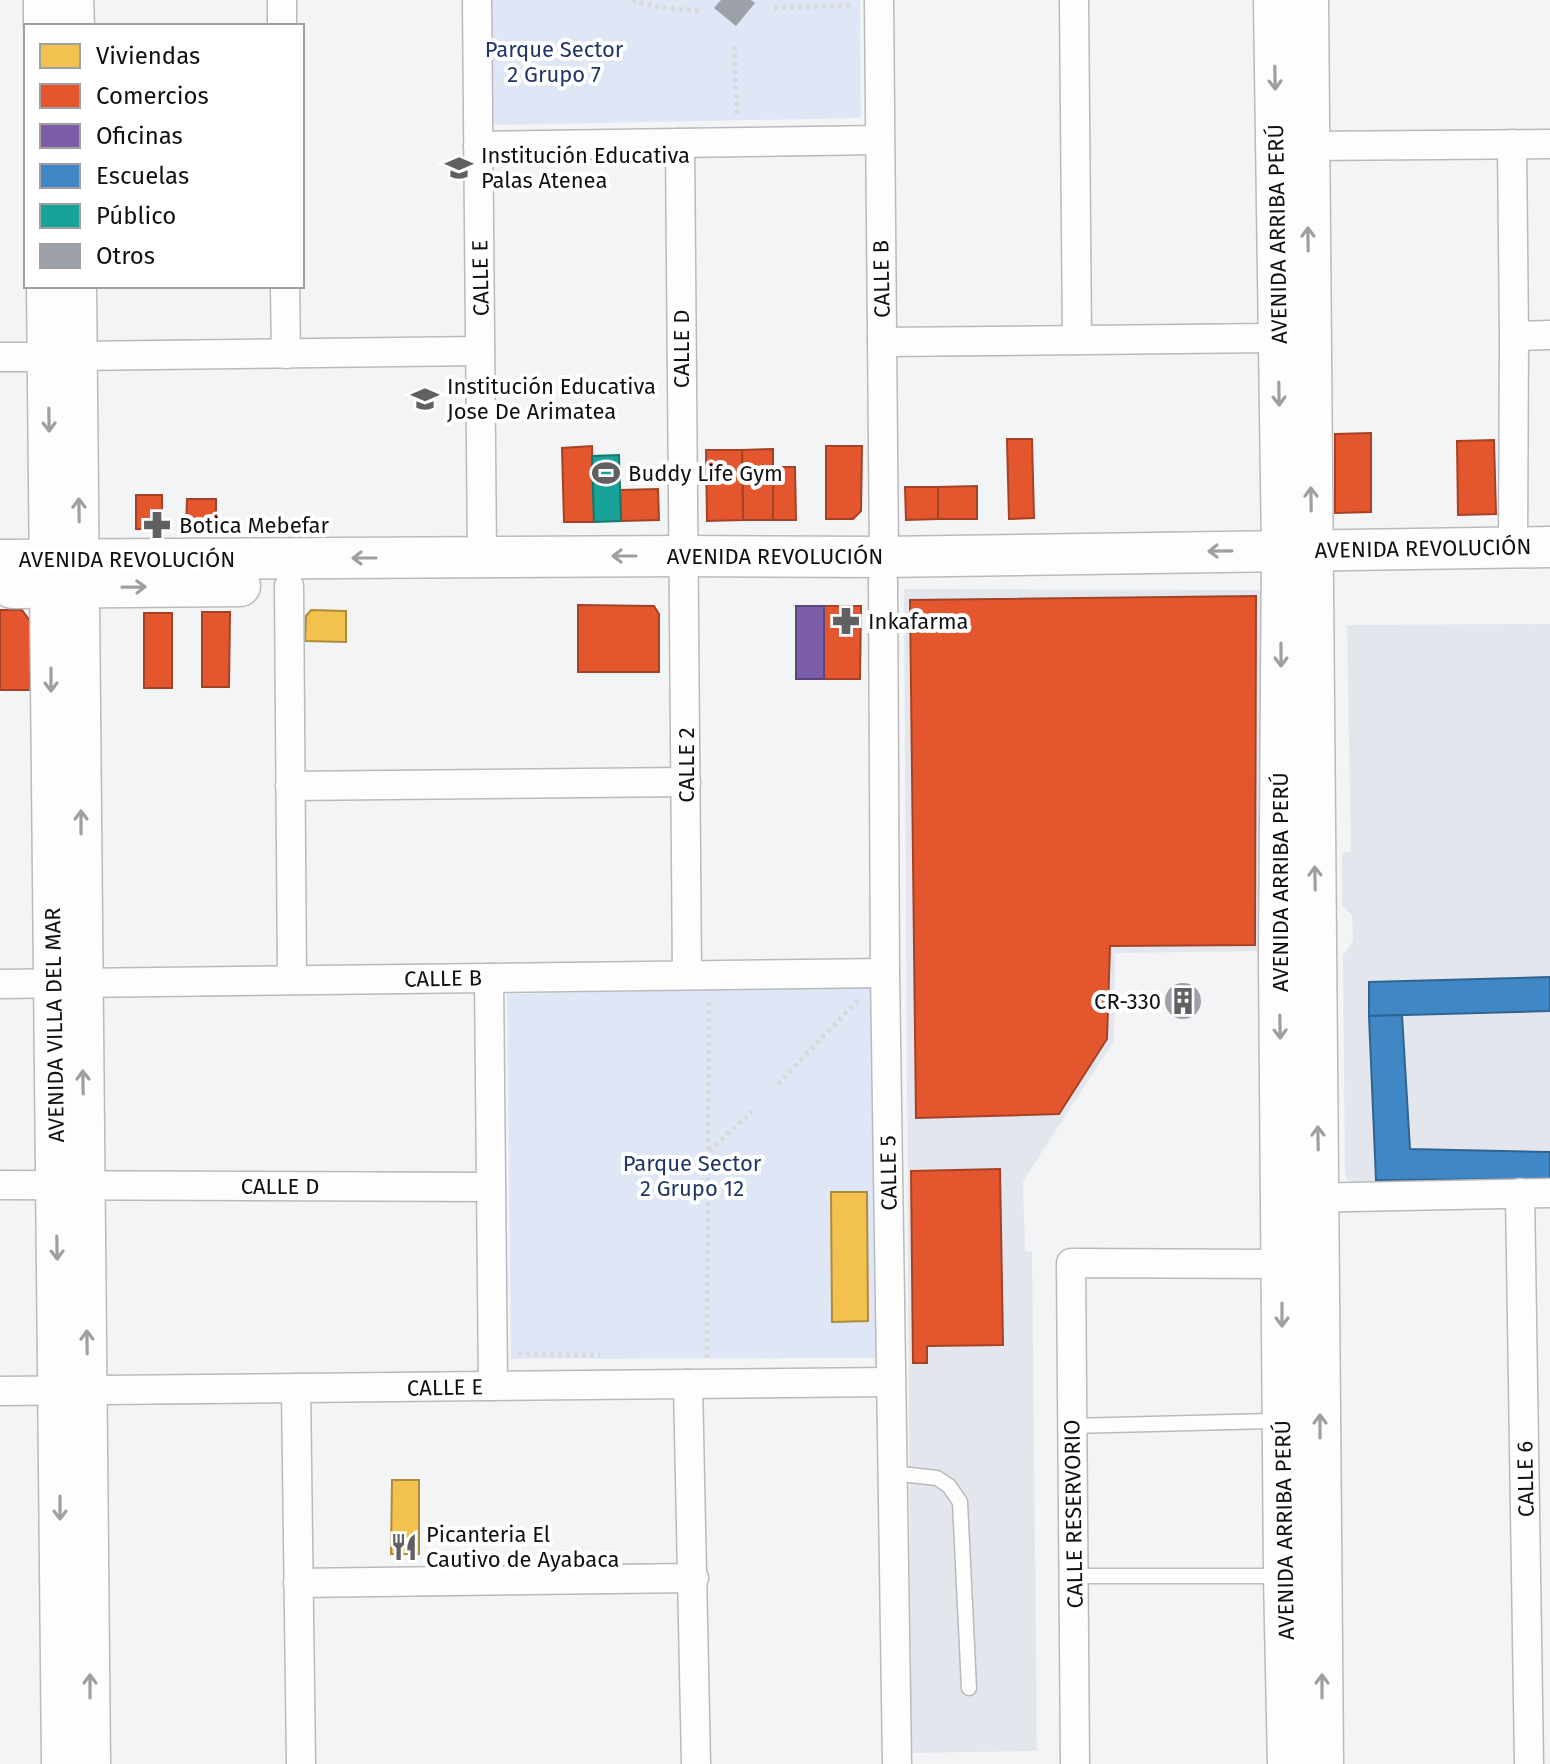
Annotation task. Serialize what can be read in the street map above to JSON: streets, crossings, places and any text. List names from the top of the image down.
{
  "streets": {
    "street": [
      "AVENIDA ARRIBA PERÚ",
      "CALLE E",
      "CALLE B",
      "CALLE D",
      "AVENIDA REVOLUCIÓN",
      "CALLE 2",
      "AVENIDA VILLA DEL MAR",
      "CALLE 5",
      "CALLE 6",
      "CALLE RESERVORIO"
    ]
  },
  "crossings": [
    ["AVENIDA ARRIBA PERÚ", "AVENIDA REVOLUCIÓN"],
    ["AVENIDA ARRIBA PERÚ", "CALLE RESERVORIO"],
    ["CALLE E", "AVENIDA REVOLUCIÓN"],
    ["CALLE E", "AVENIDA VILLA DEL MAR"],
    ["CALLE E", "CALLE 5"],
    ["CALLE B", "AVENIDA REVOLUCIÓN"],
    ["CALLE B", "CALLE 2"],
    ["CALLE B", "AVENIDA VILLA DEL MAR"],
    ["CALLE B", "CALLE 5"],
    ["CALLE D", "AVENIDA REVOLUCIÓN"],
    ["CALLE D", "CALLE 2"],
    ["CALLE D", "AVENIDA VILLA DEL MAR"],
    ["AVENIDA REVOLUCIÓN", "CALLE 2"],
    ["AVENIDA REVOLUCIÓN", "AVENIDA VILLA DEL MAR"],
    ["AVENIDA REVOLUCIÓN", "CALLE 5"]
  ],
  "parks": ["Parque Sector 2 Grupo 7", "Parque Sector 2 Grupo 12"],
  "places": {
    "school or university": ["Institución Educativa Palas Atenea", "Institución Educativa Jose De Arimatea"],
    "sports": ["Buddy Life Gym"],
    "pharmacy": ["Botica Mebefar", "Inkafarma"],
    "building": ["CR-330"],
    "restaurant": ["Picanteria El Cautivo de Ayabaca"]
  },
  "legend": [
    "Viviendas",
    "Comercios",
    "Oficinas",
    "Escuelas",
    "Público",
    "Otros"
  ]
}
